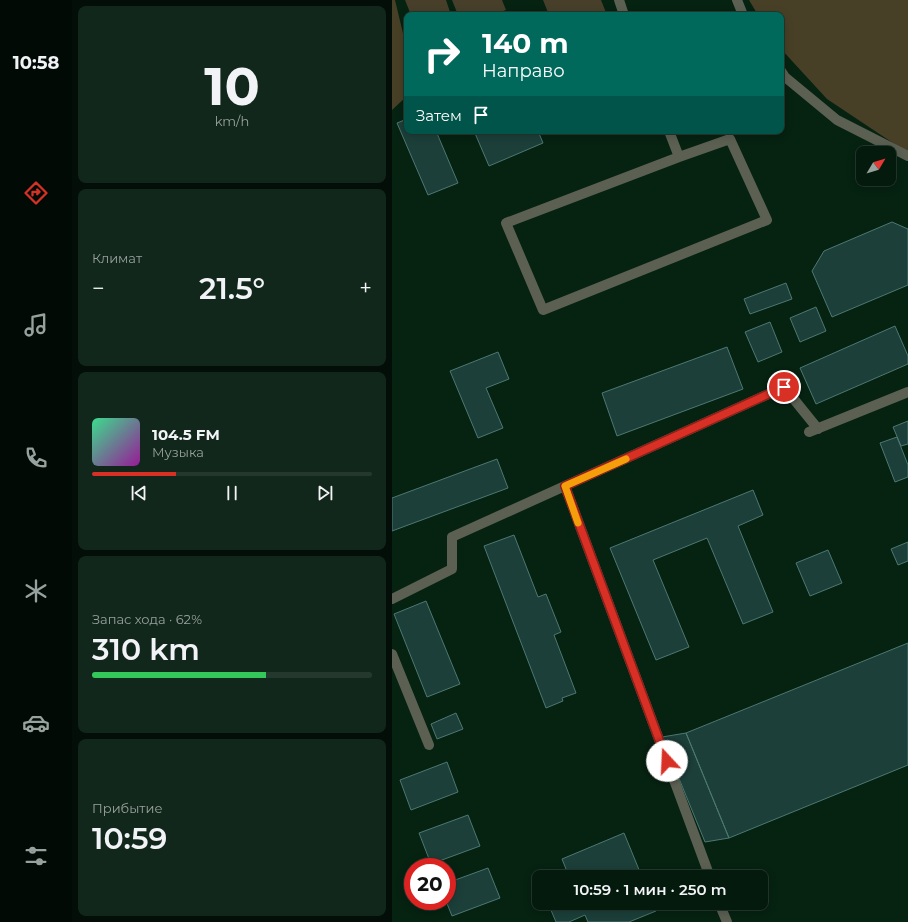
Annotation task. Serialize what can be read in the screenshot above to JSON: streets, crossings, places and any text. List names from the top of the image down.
{
  "north": "top right",
  "page": {
    "tabs": "10:58",
    "tile": [
      ["10", "km/h"],
      "Климат",
      ["Запас хода · 62%", "310 km"],
      ["Прибытие", "10:59"]
    ],
    "turn": ["140 m", "Направо"],
    "then": "Затем",
    "heat": ["−", "21.5°", "+"],
    "song": ["104.5 FM", "Музыка"],
    "limit": "20",
    "trip": "10:59 · 1 мин · 250 m"
  }
}
